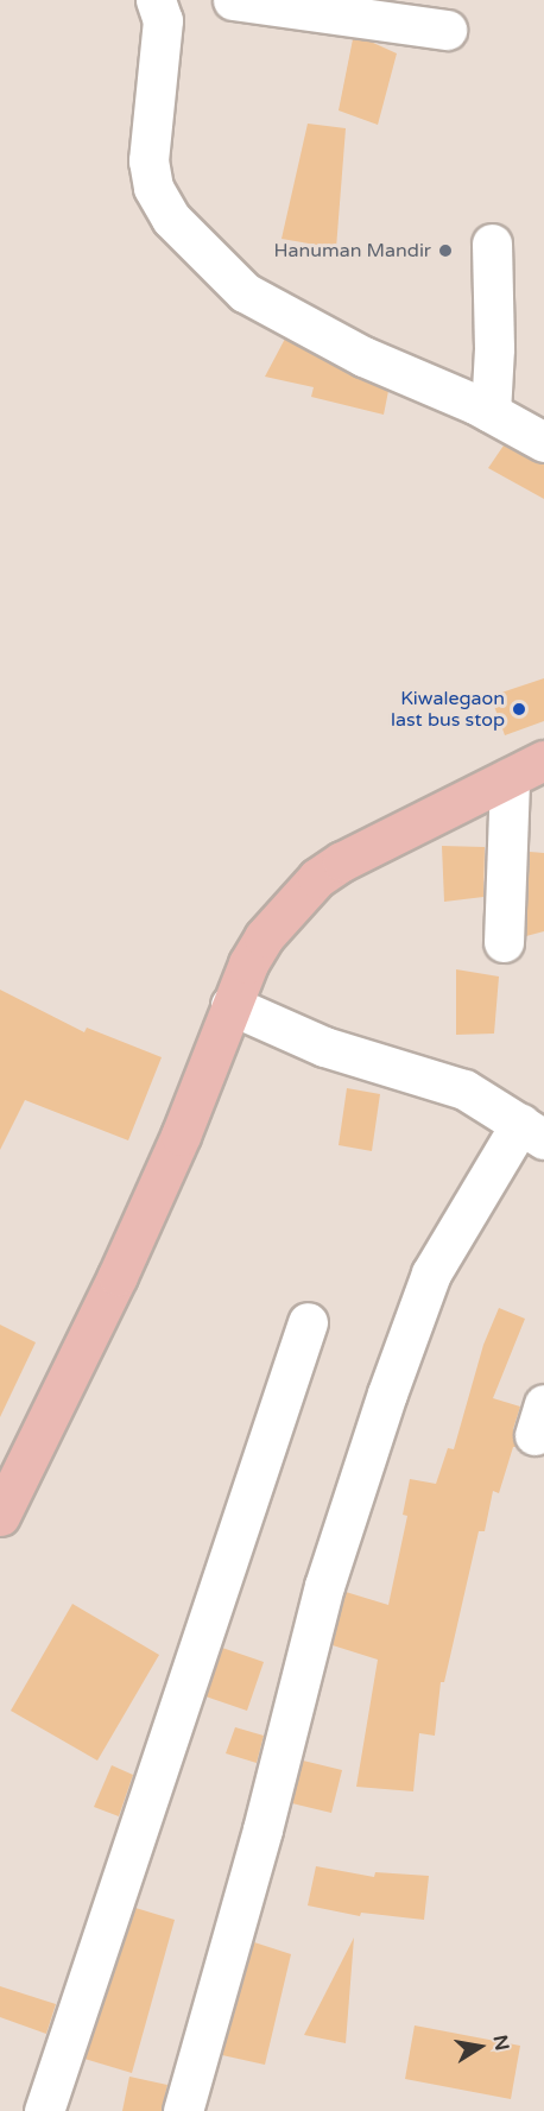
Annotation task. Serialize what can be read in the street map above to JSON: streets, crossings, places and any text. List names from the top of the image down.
{
  "places": ["Hanuman Mandir", "Kiwalegaon last bus stop"],
  "north": "right"
}
